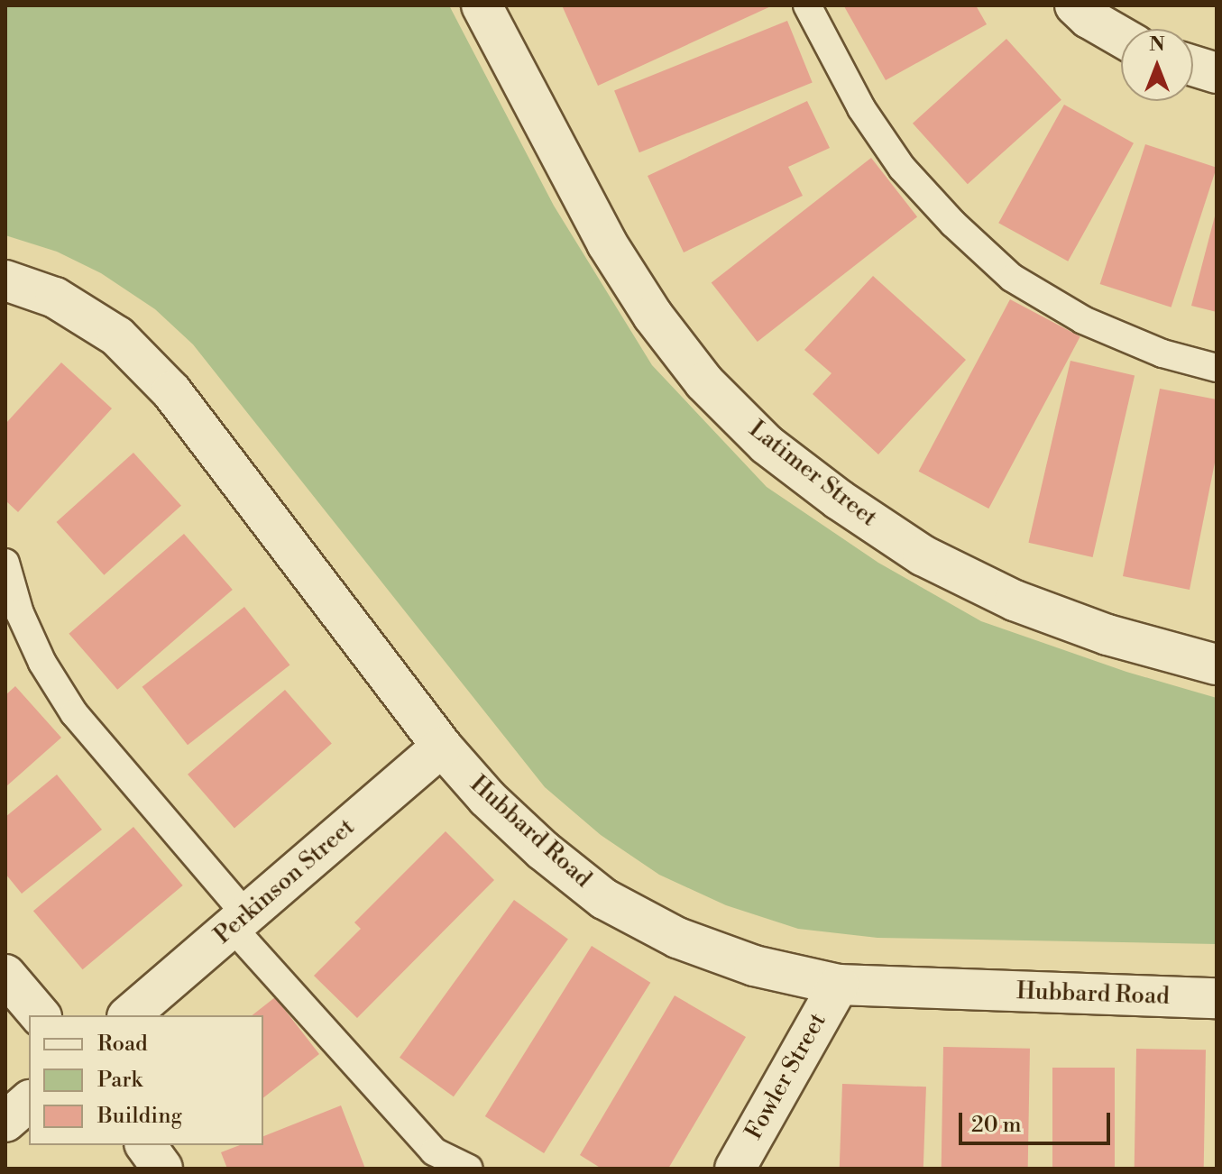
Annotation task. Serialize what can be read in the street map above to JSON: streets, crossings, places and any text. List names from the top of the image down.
{
  "streets": {
    "street": [
      "Latimer Street",
      "Hubbard Road",
      "Perkinson Street",
      "Fowler Street"
    ]
  },
  "crossings": [
    ["Hubbard Road", "Perkinson Street"],
    ["Hubbard Road", "Fowler Street"]
  ],
  "legend": ["Road", "Park", "Building"],
  "scale_bar": "20 m",
  "north": "top"
}
